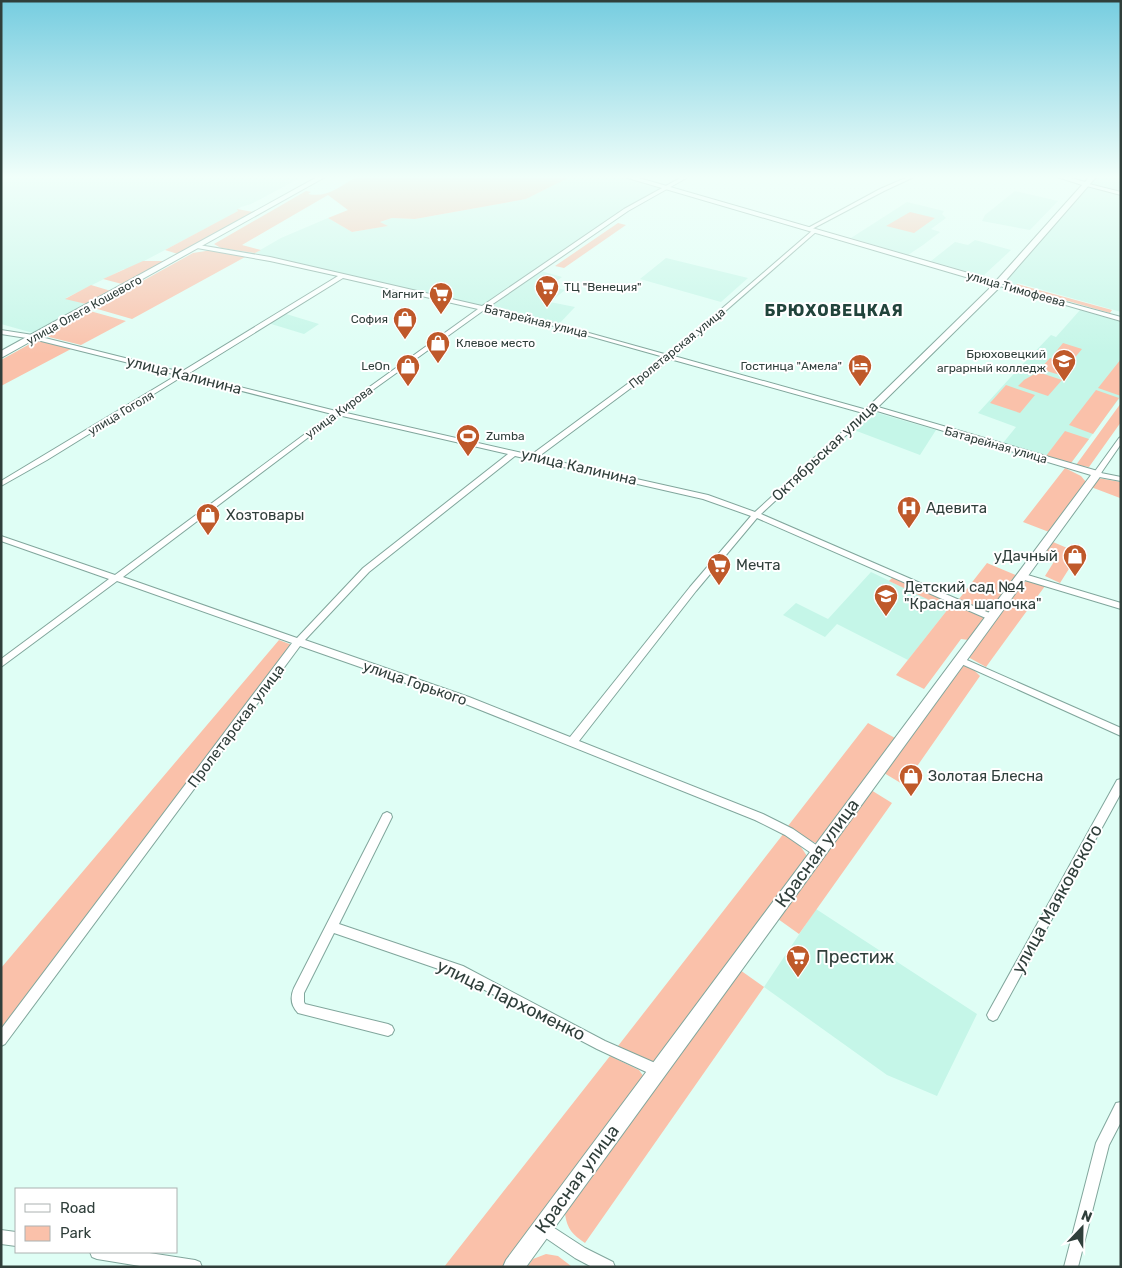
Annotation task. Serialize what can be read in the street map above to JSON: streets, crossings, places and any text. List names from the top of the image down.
{
  "streets": {
    "street": [
      "улица Тимофеева",
      "улица Олега Кошевого",
      "Батарейная улица",
      "Пролетарская улица",
      "улица Калинина",
      "улица Кирова",
      "улица Гоголя",
      "Октябрьская улица",
      "улица Горького",
      "Красная улица",
      "улица Маяковского",
      "улица Пархоменко"
    ]
  },
  "crossings": [
    ["улица Тимофеева", "Октябрьская улица"],
    ["улица Олега Кошевого", "Батарейная улица"],
    ["улица Олега Кошевого", "улица Калинина"],
    ["Батарейная улица", "Пролетарская улица"],
    ["Батарейная улица", "улица Кирова"],
    ["Батарейная улица", "улица Гоголя"],
    ["Батарейная улица", "Октябрьская улица"],
    ["Батарейная улица", "Красная улица"],
    ["Пролетарская улица", "улица Калинина"],
    ["Пролетарская улица", "улица Горького"],
    ["улица Калинина", "улица Кирова"],
    ["улица Калинина", "улица Гоголя"],
    ["улица Калинина", "Октябрьская улица"],
    ["улица Калинина", "Красная улица"],
    ["улица Кирова", "улица Горького"],
    ["Октябрьская улица", "улица Горького"],
    ["улица Горького", "Красная улица"],
    ["Красная улица", "улица Пархоменко"]
  ],
  "districts": ["БРЮХОВЕЦКАЯ"],
  "places": {
    "supermarket": [
      "ТЦ \"Венеция\"",
      "Магнит",
      "Мечта",
      "Престиж"
    ],
    "shop": [
      "София",
      "Клевое место",
      "LeOn",
      "Хозтовары",
      "уДачный",
      "Золотая Блесна"
    ],
    "school or university": ["Брюховецкий аграрный колледж", "Детский сад №4 \"Красная шапочка\""],
    "hotel": ["Гостинца \"Амела\""],
    "sports": ["Zumba"],
    "hospital": ["Адевита"]
  },
  "legend": ["Road", "Park"],
  "north": "top"
}
